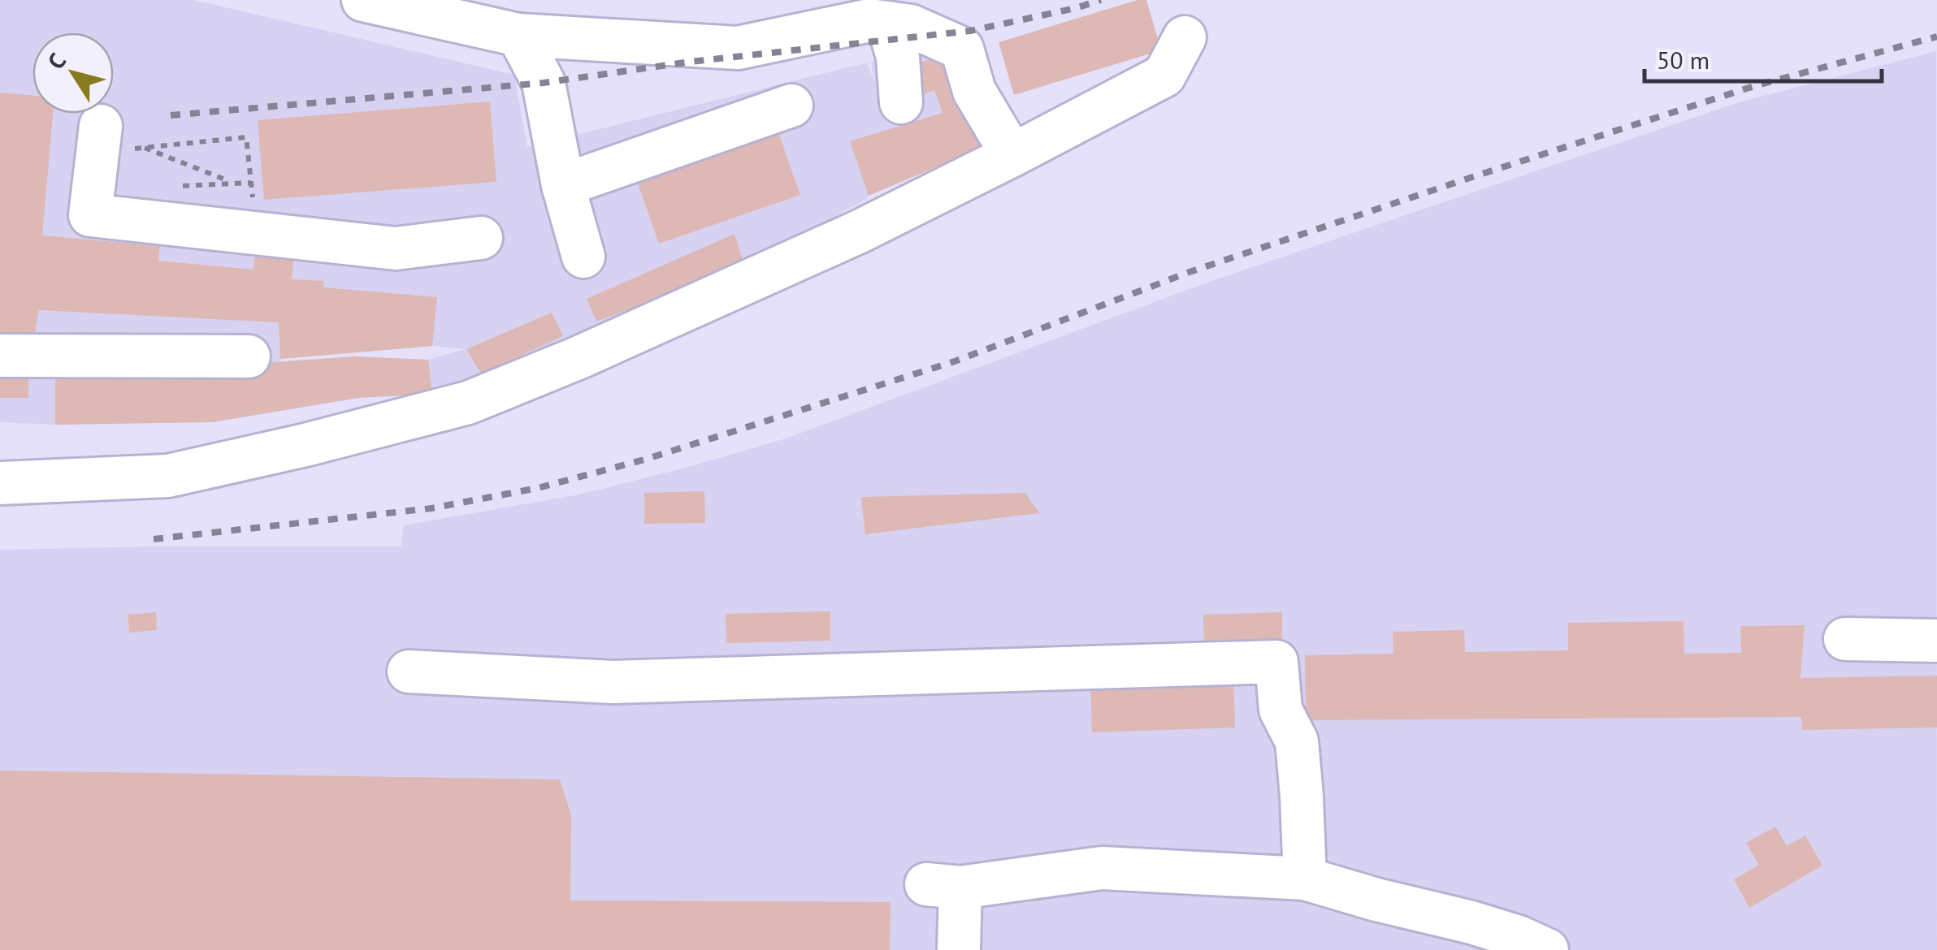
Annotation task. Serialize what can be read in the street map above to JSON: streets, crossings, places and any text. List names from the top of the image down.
{
  "scale_bar": "50 m",
  "north": "top left"
}
